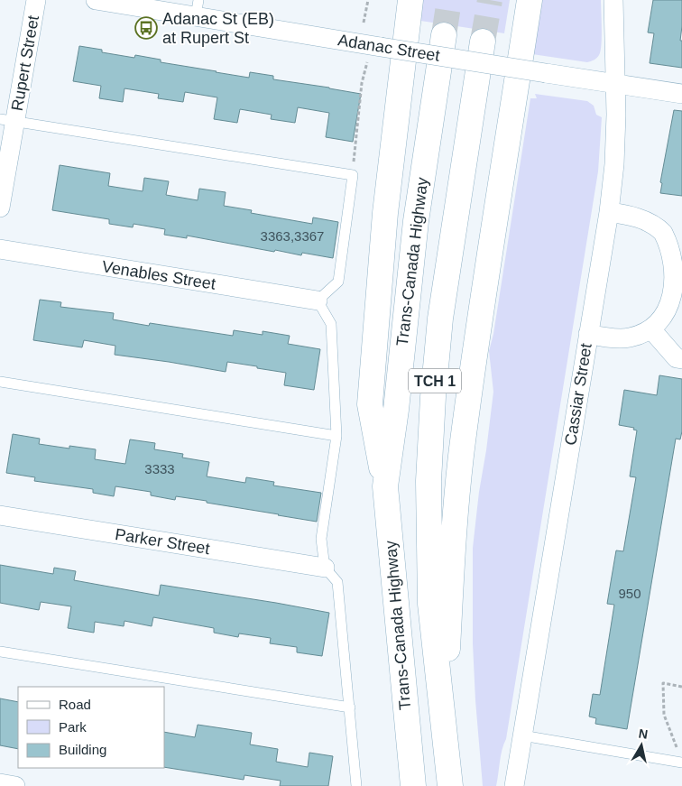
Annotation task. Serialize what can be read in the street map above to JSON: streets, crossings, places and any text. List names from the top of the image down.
{
  "streets": {
    "highway": ["Trans-Canada Highway", "TCH 1"],
    "street": [
      "Adanac Street",
      "Rupert Street",
      "Venables Street",
      "Cassiar Street",
      "Parker Street"
    ]
  },
  "crossings": [
    ["Adanac Street", "Cassiar Street"]
  ],
  "places": {
    "bus stop": ["Adanac St (EB) at Rupert St"]
  },
  "house_numbers": ["3363,3367", "3333", "950"],
  "legend": ["Road", "Park", "Building"],
  "north": "top"
}
